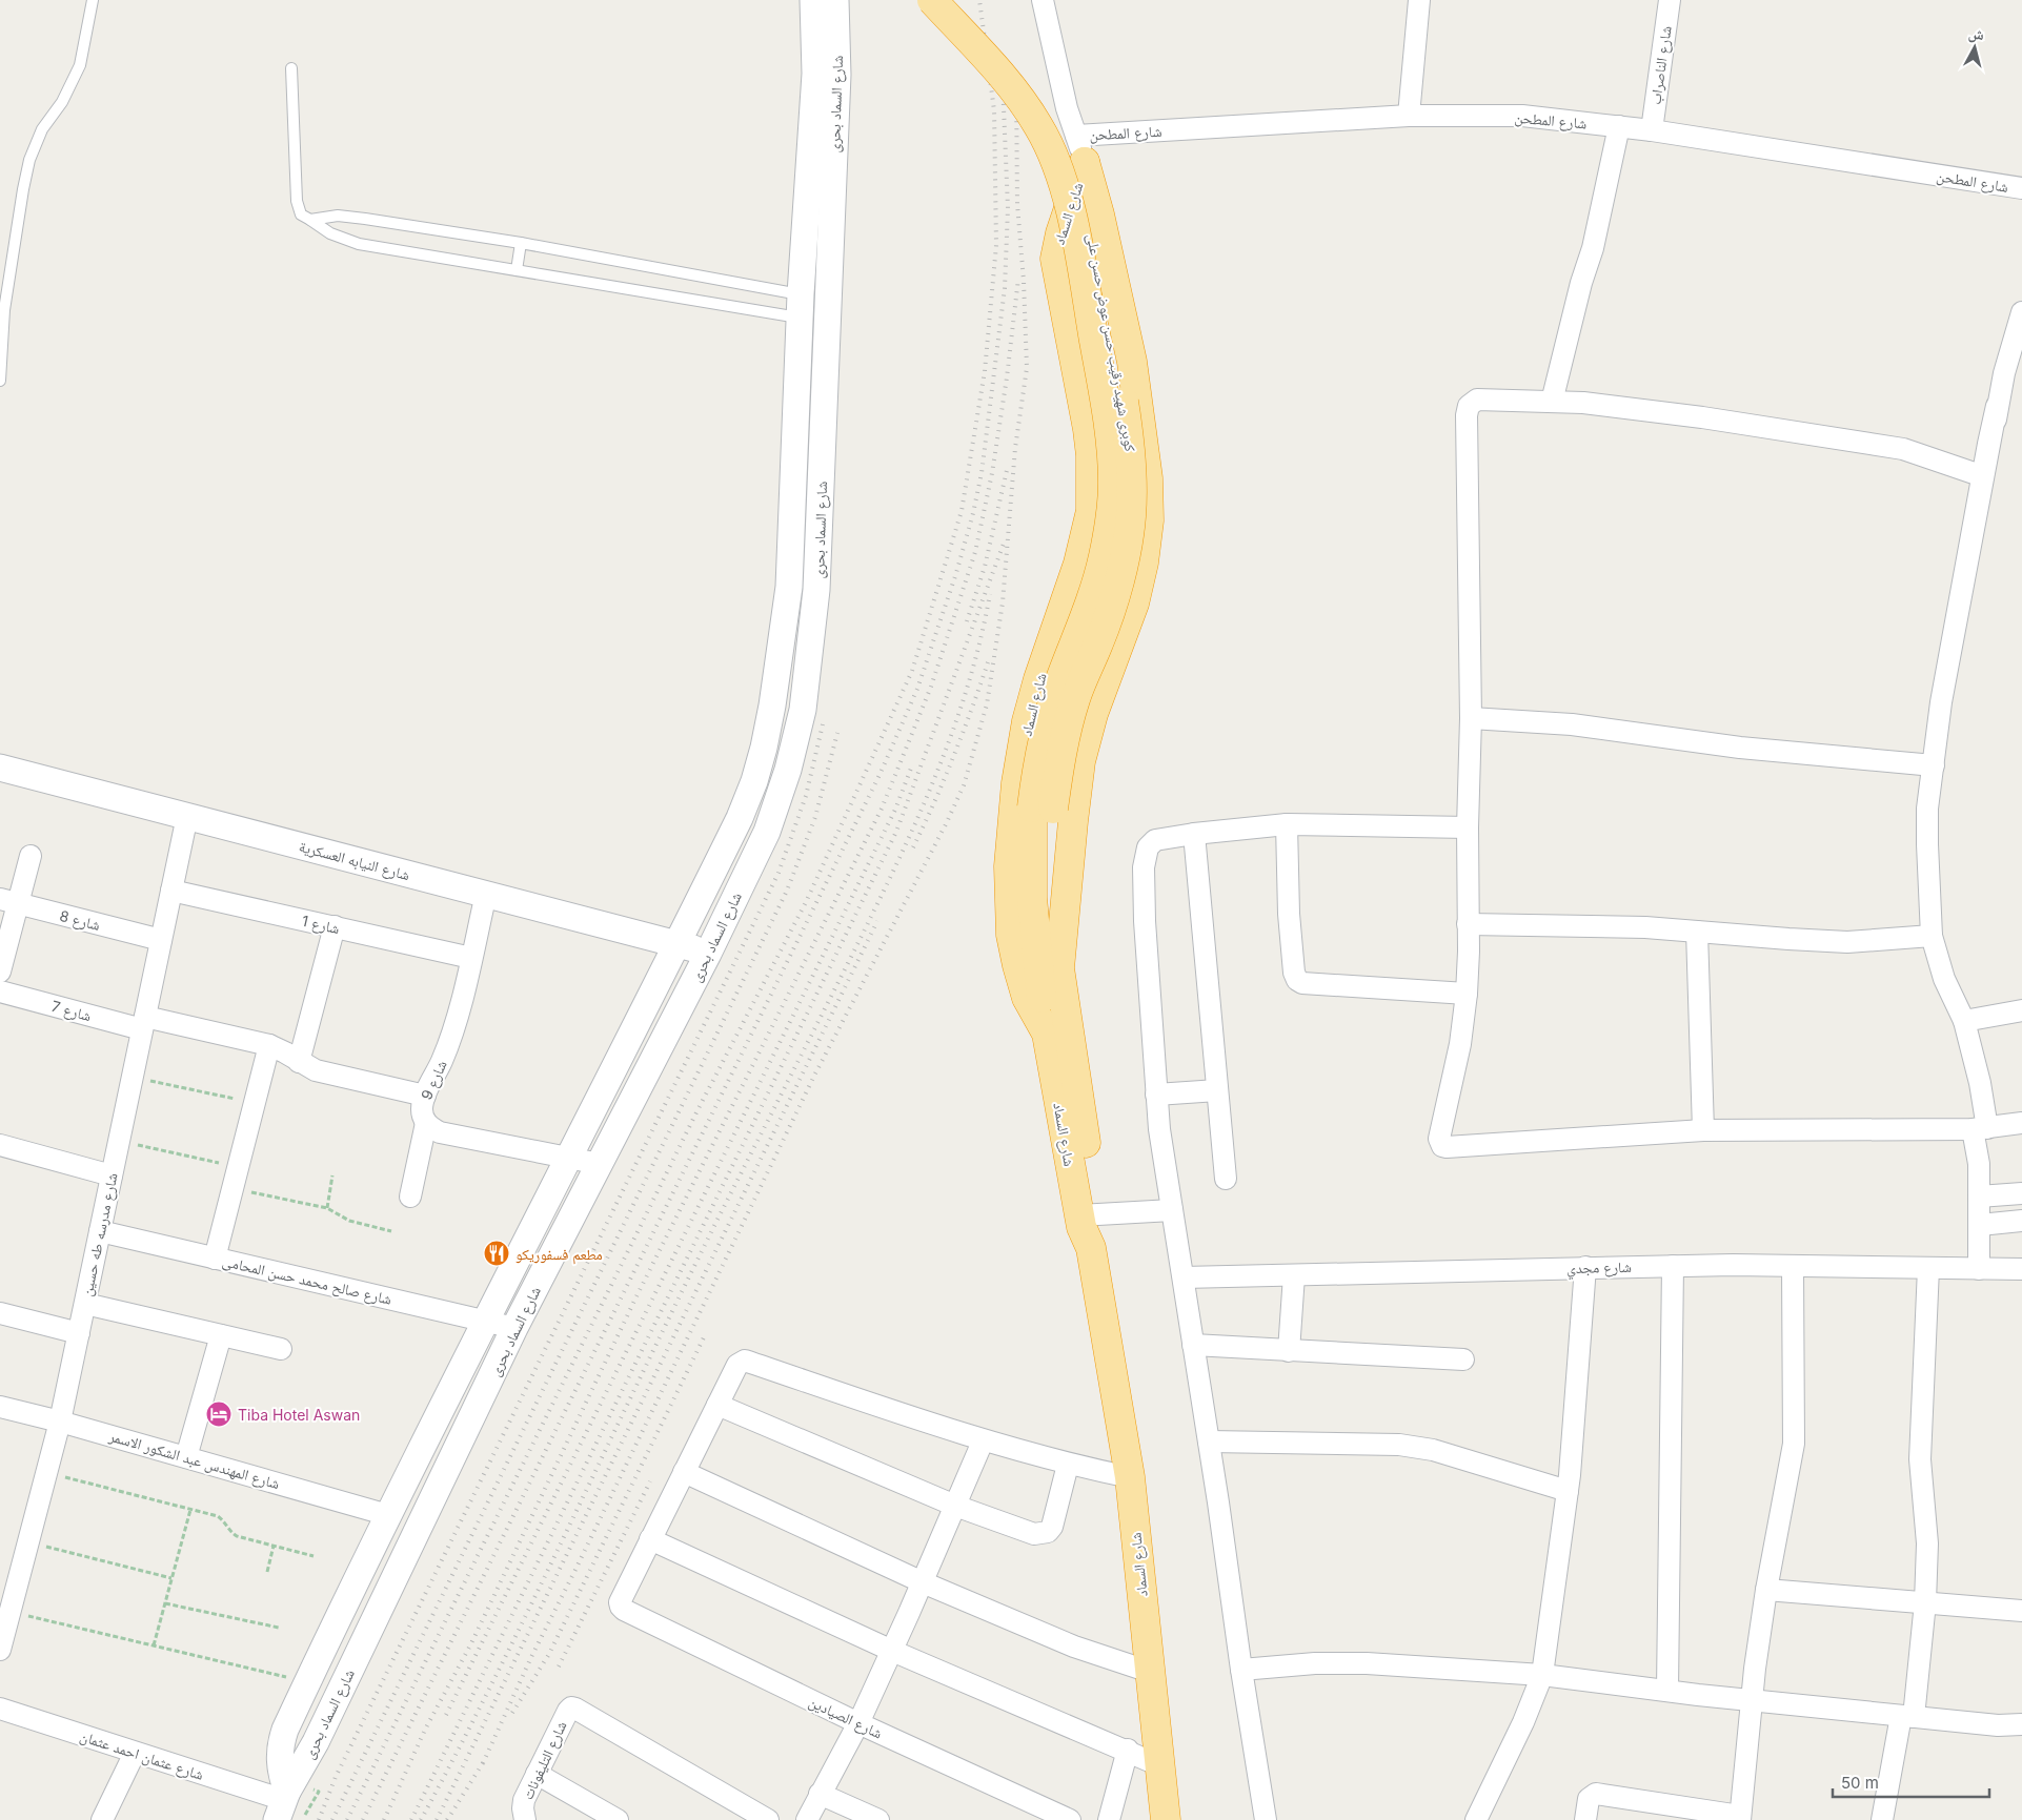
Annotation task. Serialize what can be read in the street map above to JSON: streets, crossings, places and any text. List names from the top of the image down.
{
  "streets": {
    "highway": ["شارع السماد", "كوبرى شهيد رقيب حسن عوض حسن على"],
    "street": [
      "شارع الناصراب",
      "شارع السماد بحرى",
      "شارع المطحن",
      "شارع النيابه العسكرية",
      "شارع 8",
      "شارع 1",
      "شارع 7",
      "شارع 9",
      "شارع مدرسه طه حسين",
      "شارع مجدي",
      "شارع صالح محمد حسن المحامى",
      "شارع المهندس عبد الشكور الاسمر",
      "شارع الصيادين",
      "شارع عثمان احمد عثمان",
      "شارع التليفونات"
    ]
  },
  "crossings": [
    ["شارع الناصراب", "شارع المطحن"],
    ["شارع السماد بحرى", "شارع النيابه العسكرية"],
    ["شارع السماد بحرى", "شارع صالح محمد حسن المحامى"],
    ["شارع السماد بحرى", "شارع المهندس عبد الشكور الاسمر"],
    ["شارع السماد بحرى", "شارع عثمان احمد عثمان"],
    ["شارع المطحن", "شارع السماد"],
    ["شارع السماد", "كوبرى شهيد رقيب حسن عوض حسن على"],
    ["شارع النيابه العسكرية", "شارع 9"],
    ["شارع النيابه العسكرية", "شارع مدرسه طه حسين"],
    ["شارع 8", "شارع مدرسه طه حسين"],
    ["شارع 1", "شارع 9"],
    ["شارع 1", "شارع مدرسه طه حسين"],
    ["شارع 7", "شارع 9"],
    ["شارع 7", "شارع مدرسه طه حسين"],
    ["شارع مدرسه طه حسين", "شارع صالح محمد حسن المحامى"],
    ["شارع مدرسه طه حسين", "شارع المهندس عبد الشكور الاسمر"]
  ],
  "places": {
    "restaurant": ["مطعم فسفوريكو"],
    "hotel": ["Tiba Hotel Aswan"]
  },
  "scale_bar": "50 m",
  "north": "top"
}
